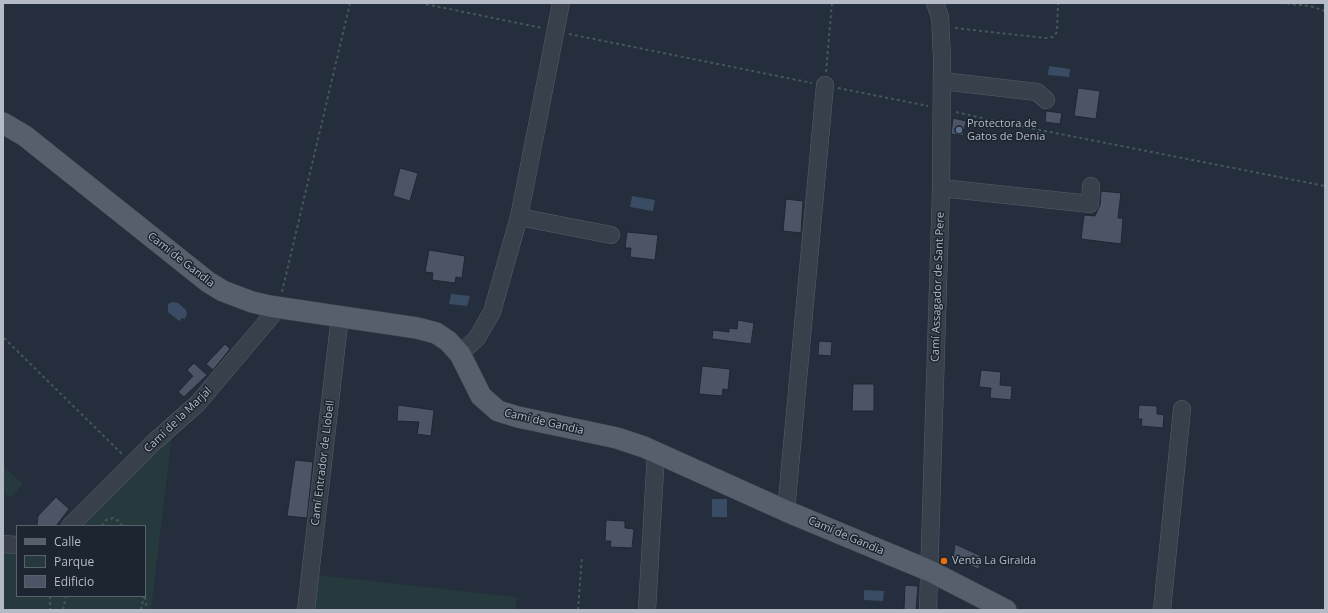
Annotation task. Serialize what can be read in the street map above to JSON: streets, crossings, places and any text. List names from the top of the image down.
{
  "streets": {
    "main road": ["Camí de Gandia"],
    "street": ["Camí Assagador de Sant Pere", "Camí de la Marjal", "Camí Entrador de Llobell"]
  },
  "crossings": [
    ["Camí de Gandia", "Camí Assagador de Sant Pere"],
    ["Camí de Gandia", "Camí de la Marjal"],
    ["Camí de Gandia", "Camí Entrador de Llobell"]
  ],
  "places": ["Protectora de Gatos de Denia", "Venta La Giralda"],
  "legend": ["Calle", "Parque", "Edificio"]
}
